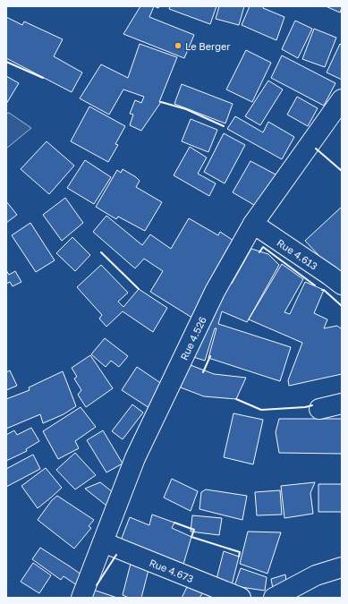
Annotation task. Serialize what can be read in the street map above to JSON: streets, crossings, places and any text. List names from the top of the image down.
{
  "streets": {
    "street": ["Rue 4.613", "Rue 4.526", "Rue 4.673"]
  },
  "crossings": [
    ["Rue 4.613", "Rue 4.526"],
    ["Rue 4.526", "Rue 4.673"]
  ],
  "places": ["Le Berger"]
}
